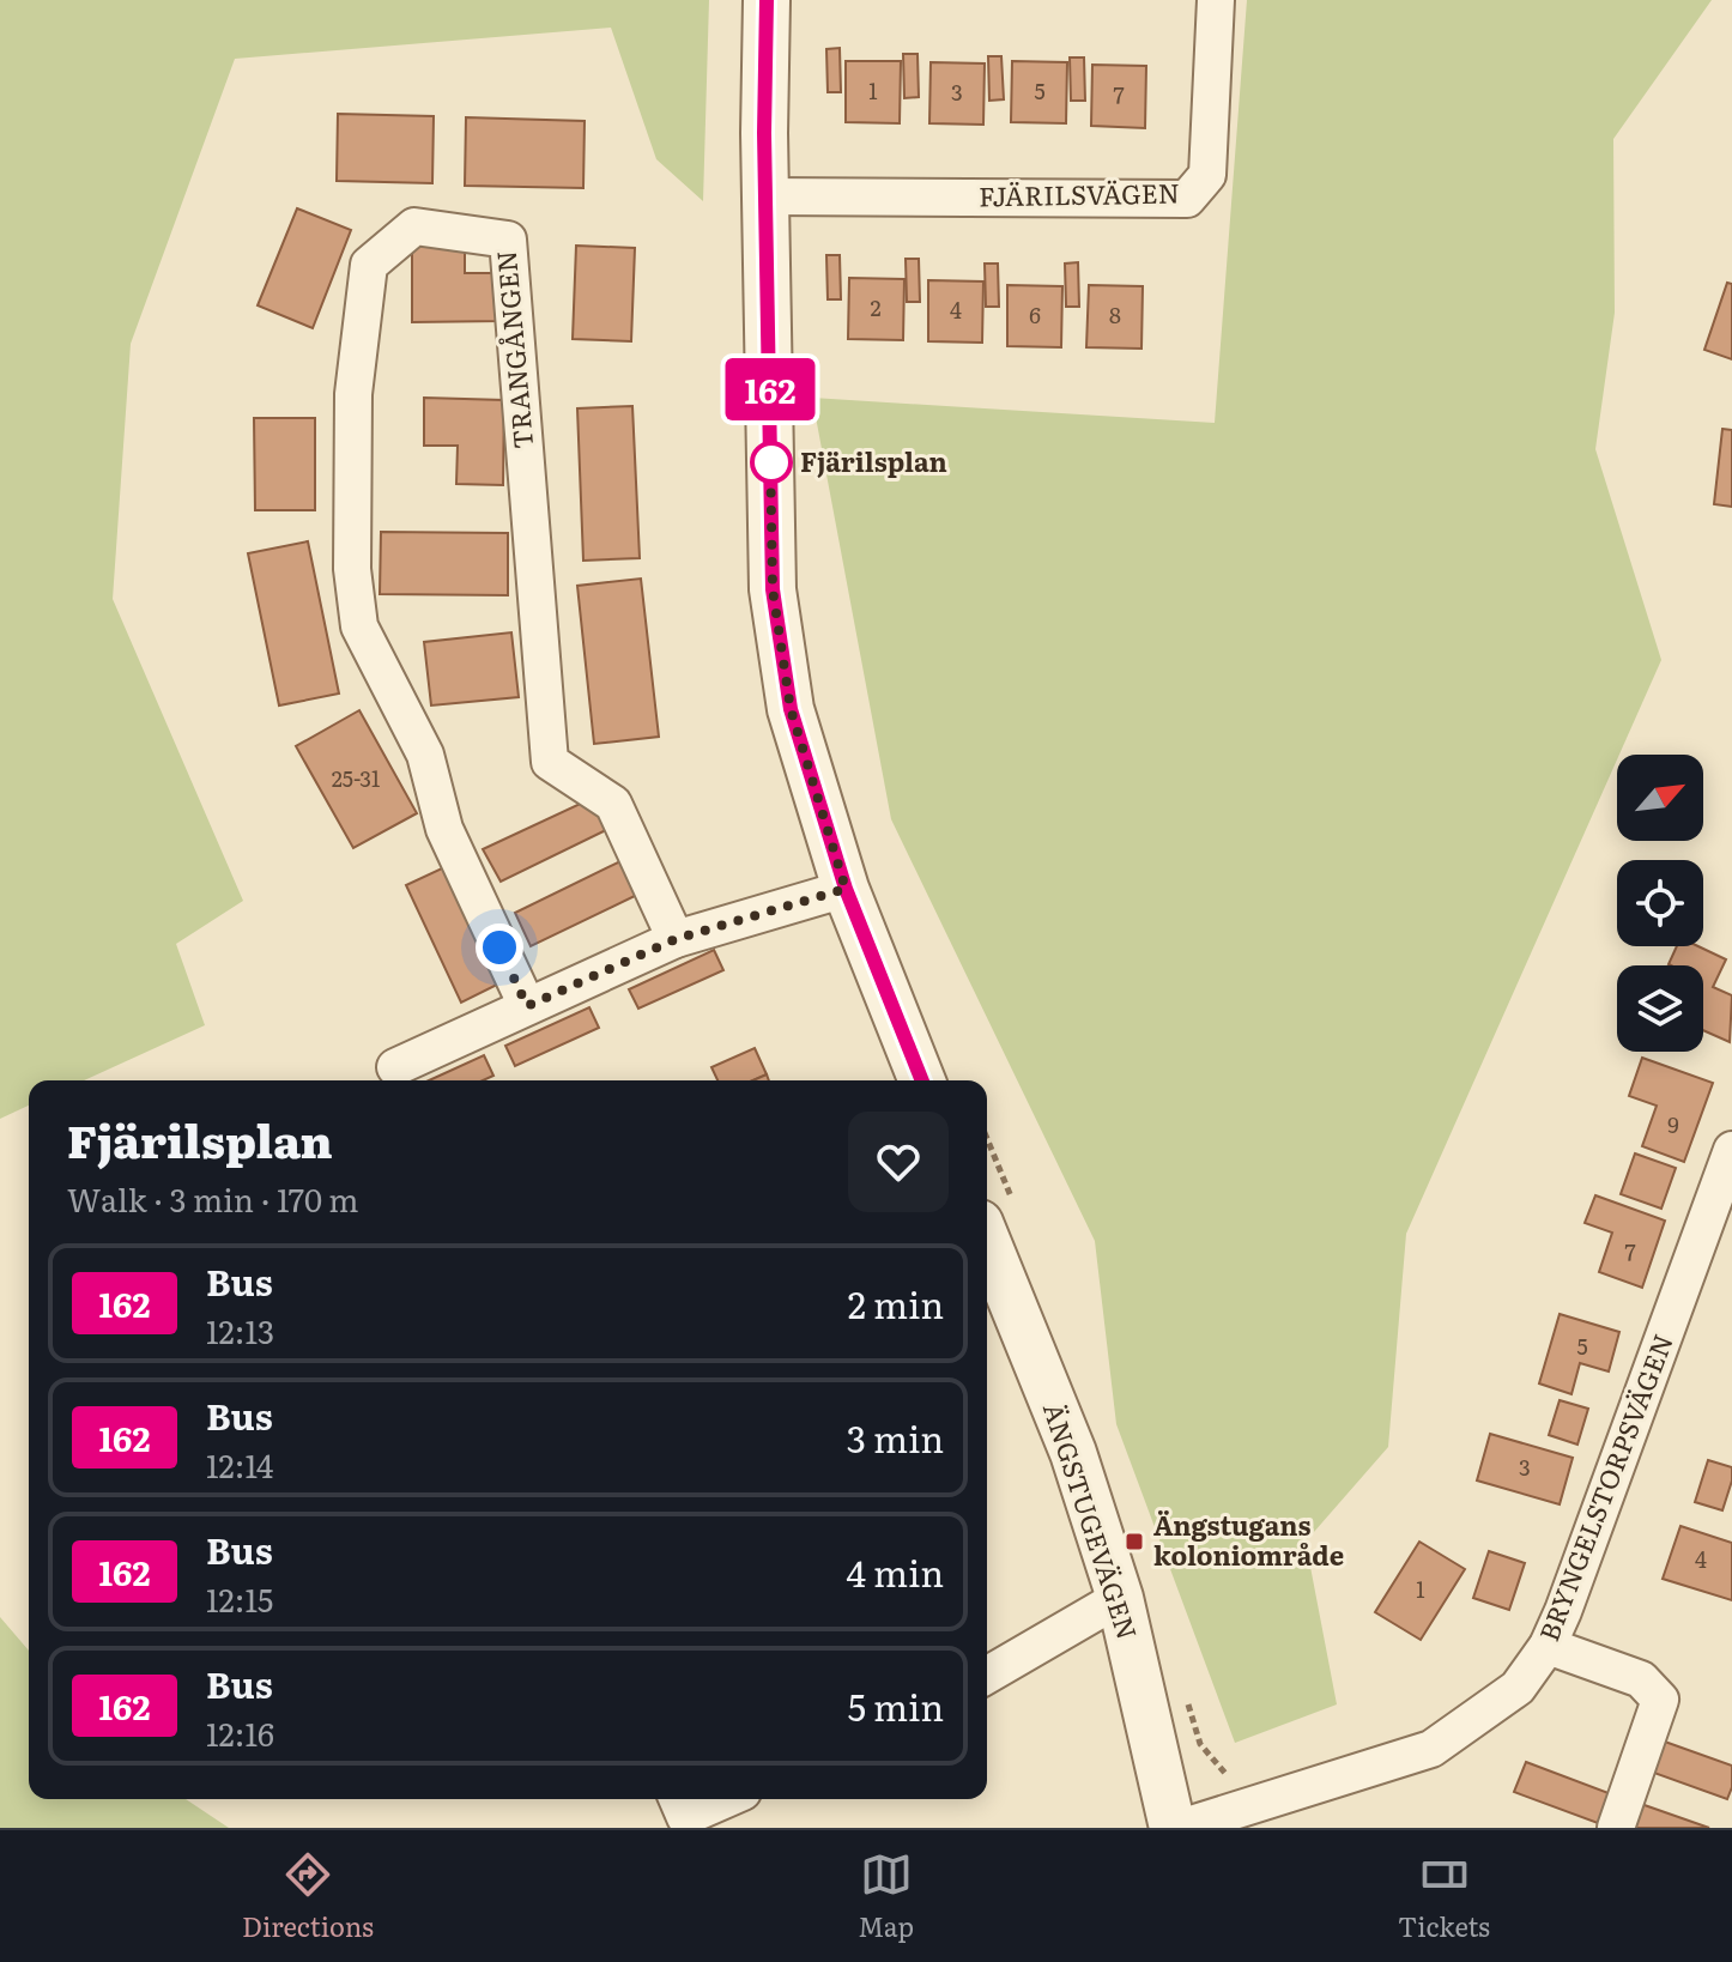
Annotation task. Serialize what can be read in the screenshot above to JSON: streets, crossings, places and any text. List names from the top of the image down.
{
  "streets": {
    "street": [
      "FJÄRILSVÄGEN",
      "TRANGÅNGEN",
      "BRYNGELSTORPSVÄGEN",
      "ÄNGSTUGEVÄGEN"
    ]
  },
  "places": {
    "other": ["Fjärilsplan"],
    "transit": ["Ängstugans koloniområde"]
  },
  "lines": ["bus line 162"],
  "house_numbers": [
    "1",
    "5",
    "3",
    "7",
    "2",
    "4",
    "6",
    "8",
    "25-31",
    "9",
    "7",
    "5",
    "3",
    "4",
    "1"
  ],
  "north": "top right",
  "page": {
    "on_map": "162",
    "heading": ["Fjärilsplan", "Walk · 3 min · 170 m"],
    "list": [
      {
        "mark": "162",
        "name": "Bus",
        "note": "12:13",
        "value": "2 min"
      },
      {
        "mark": "162",
        "name": "Bus",
        "note": "12:14",
        "value": "3 min"
      },
      {
        "mark": "162",
        "name": "Bus",
        "note": "12:15",
        "value": "4 min"
      },
      {
        "mark": "162",
        "name": "Bus",
        "note": "12:16",
        "value": "5 min"
      }
    ],
    "tabs": ["Directions", "Map", "Tickets"]
  }
}
